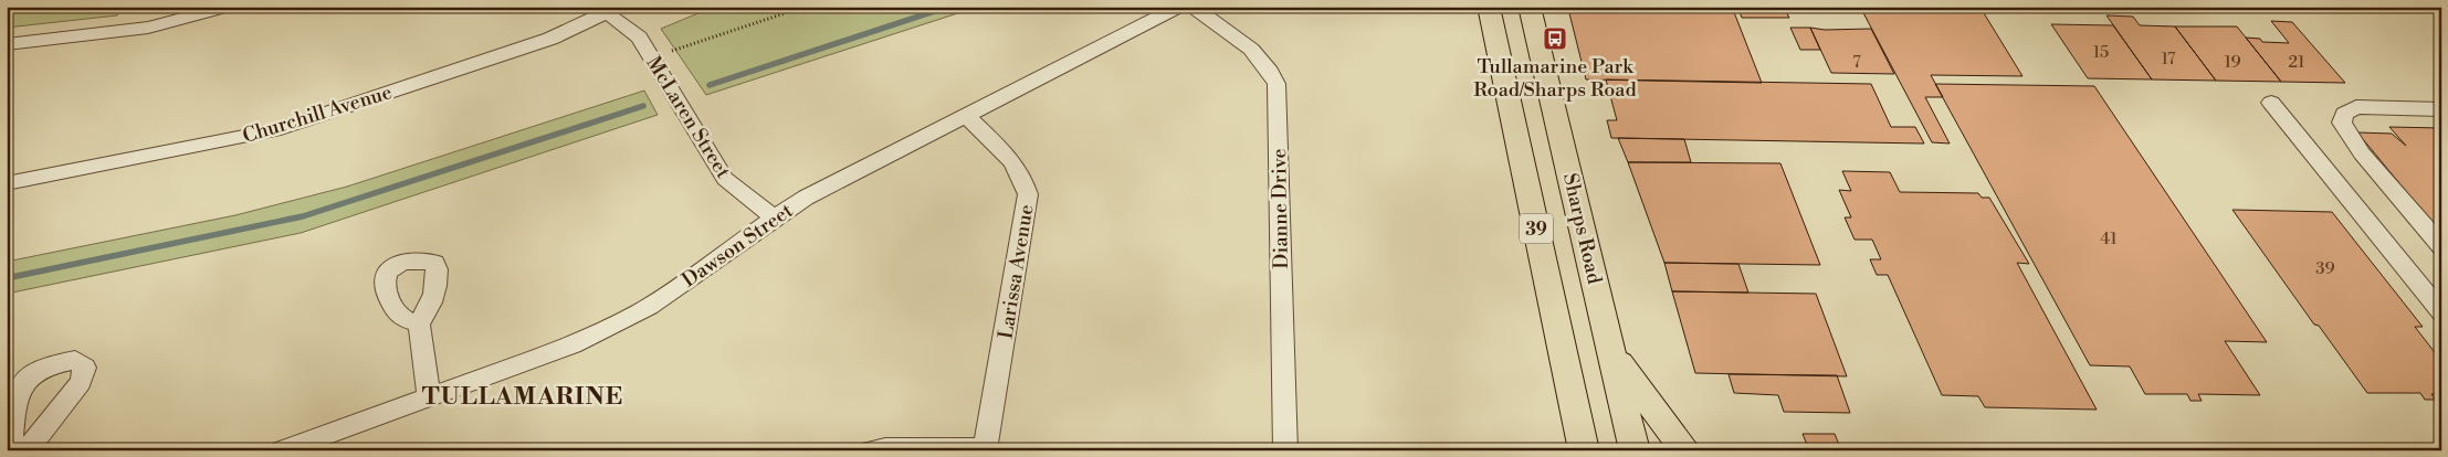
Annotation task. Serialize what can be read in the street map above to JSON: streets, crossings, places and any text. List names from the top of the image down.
{
  "streets": {
    "main road": ["39", "Sharps Road"],
    "street": [
      "Churchill Avenue",
      "McLaren Street",
      "Dianne Drive",
      "Dawson Street",
      "Larissa Avenue"
    ]
  },
  "crossings": [
    ["Churchill Avenue", "McLaren Street"],
    ["McLaren Street", "Dawson Street"],
    ["Dawson Street", "Larissa Avenue"]
  ],
  "districts": ["TULLAMARINE"],
  "places": {
    "bus stop": ["Tullamarine Park Road/Sharps Road"]
  },
  "house_numbers": [
    "15",
    "17",
    "7",
    "19",
    "21",
    "41",
    "39"
  ]
}
